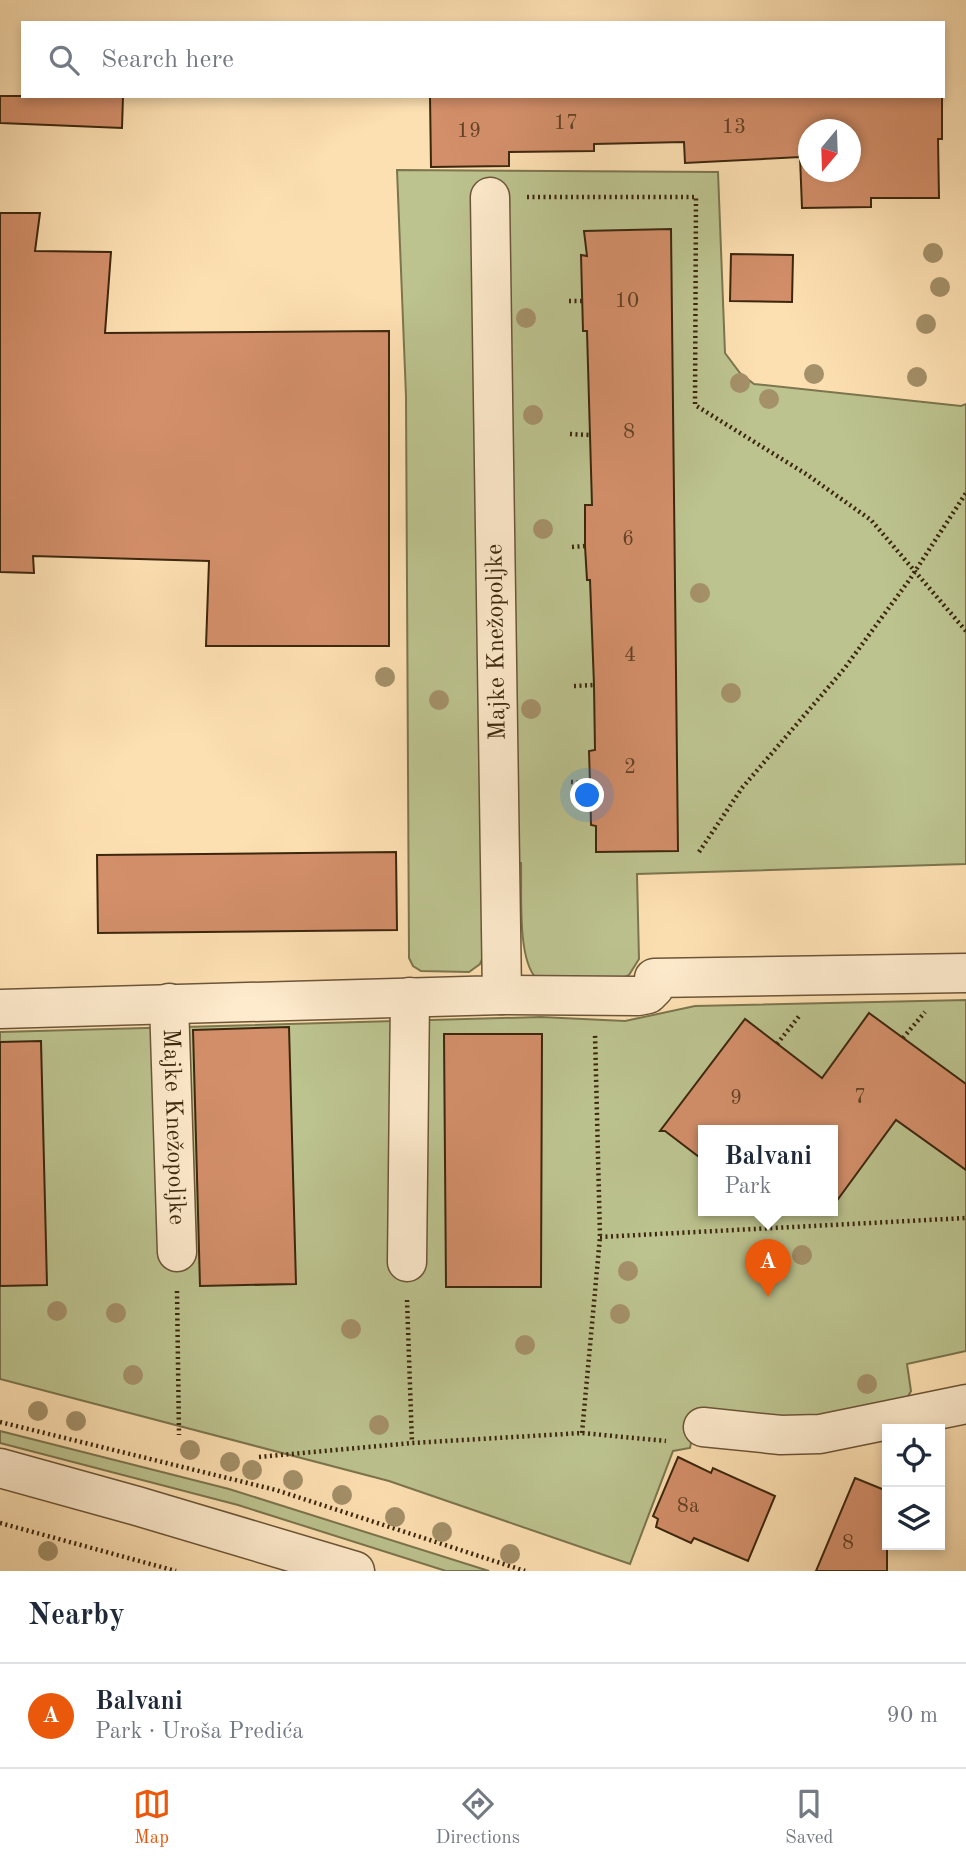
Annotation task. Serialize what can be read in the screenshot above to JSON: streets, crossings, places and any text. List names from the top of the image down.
{
  "streets": {
    "street": ["Majke Knežopoljke"]
  },
  "house_numbers": [
    "17",
    "13",
    "19",
    "10",
    "8",
    "6",
    "4",
    "2",
    "7",
    "9",
    "8a",
    "8"
  ],
  "north": "bottom",
  "page": {
    "search": "Search here",
    "popup": ["Balvani", "Park"],
    "pins": "A",
    "heading": "Nearby",
    "list": [
      {
        "mark": "A",
        "name": "Balvani",
        "note": "Park · Uroša Predića",
        "value": "90 m"
      }
    ],
    "nav": ["Map", "Directions", "Saved"]
  }
}
